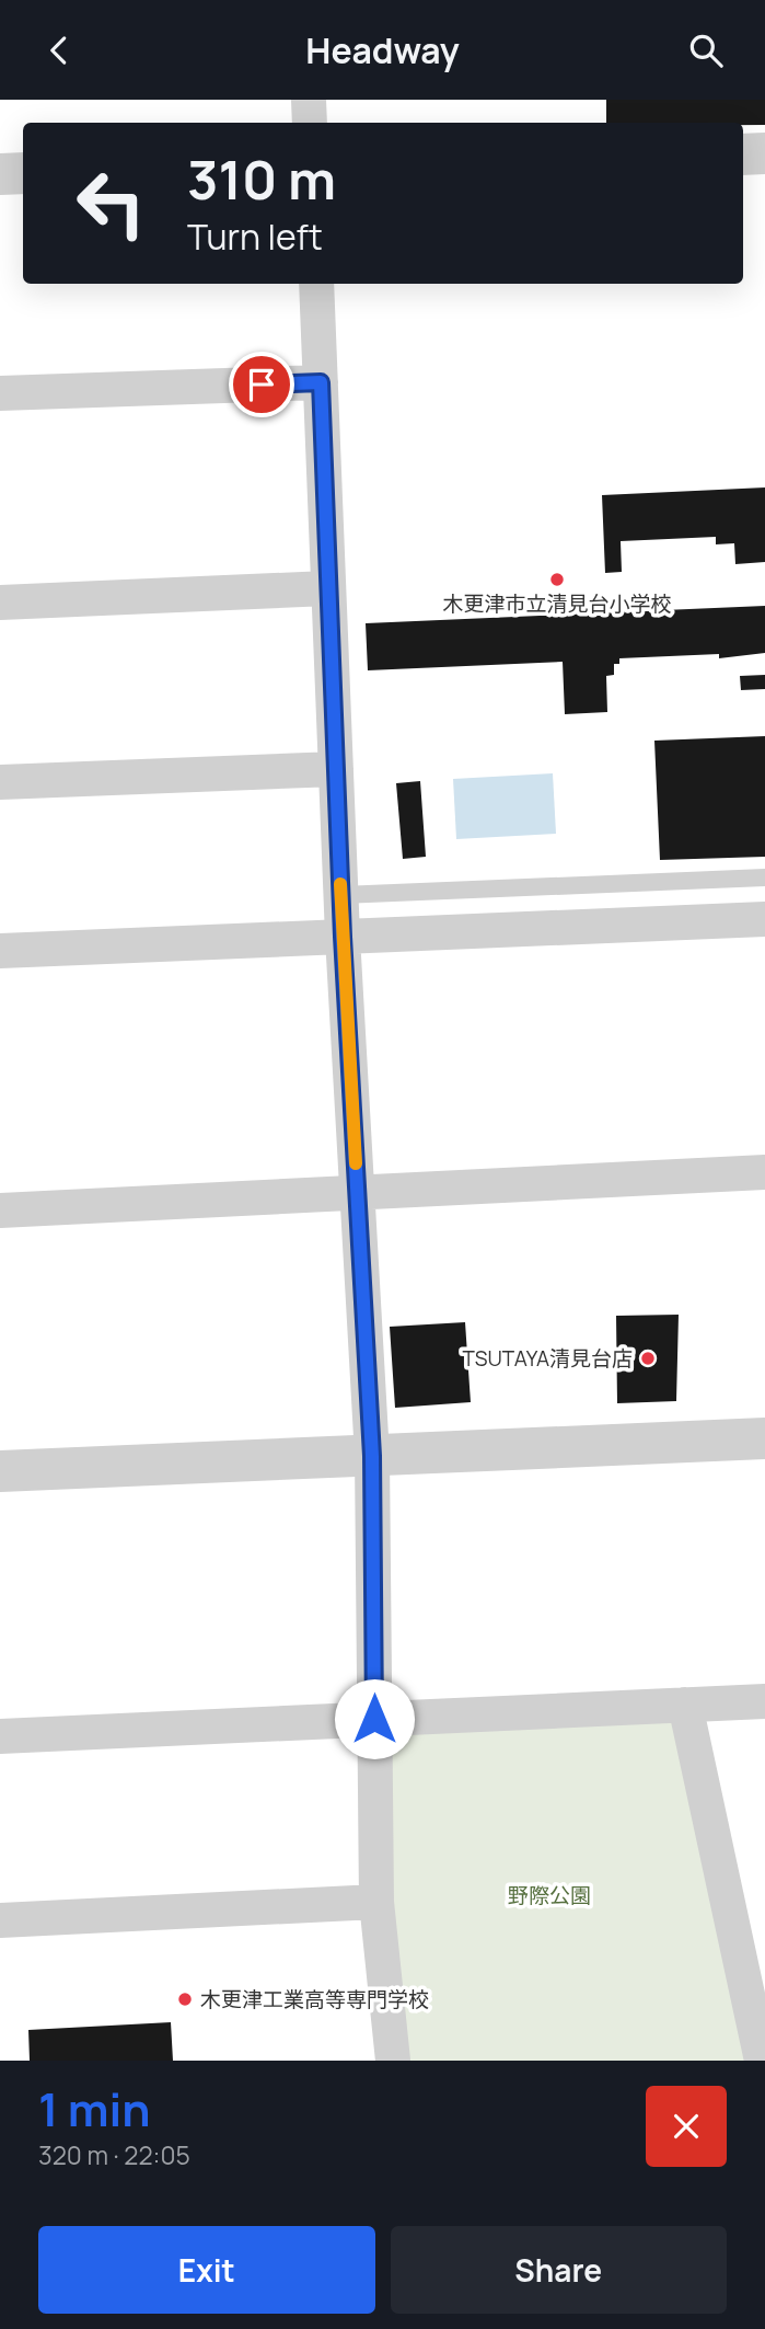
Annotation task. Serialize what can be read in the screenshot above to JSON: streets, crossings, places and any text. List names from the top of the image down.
{
  "parks": ["野際公園"],
  "places": ["木更津市立清見台小学校", "TSUTAYA清見台店", "木更津工業高等専門学校"],
  "page": {
    "header": "Headway",
    "turn": ["310 m", "Turn left"],
    "heading": ["1 min", "320 m · 22:05"],
    "buttons": ["Exit", "Share"]
  }
}
